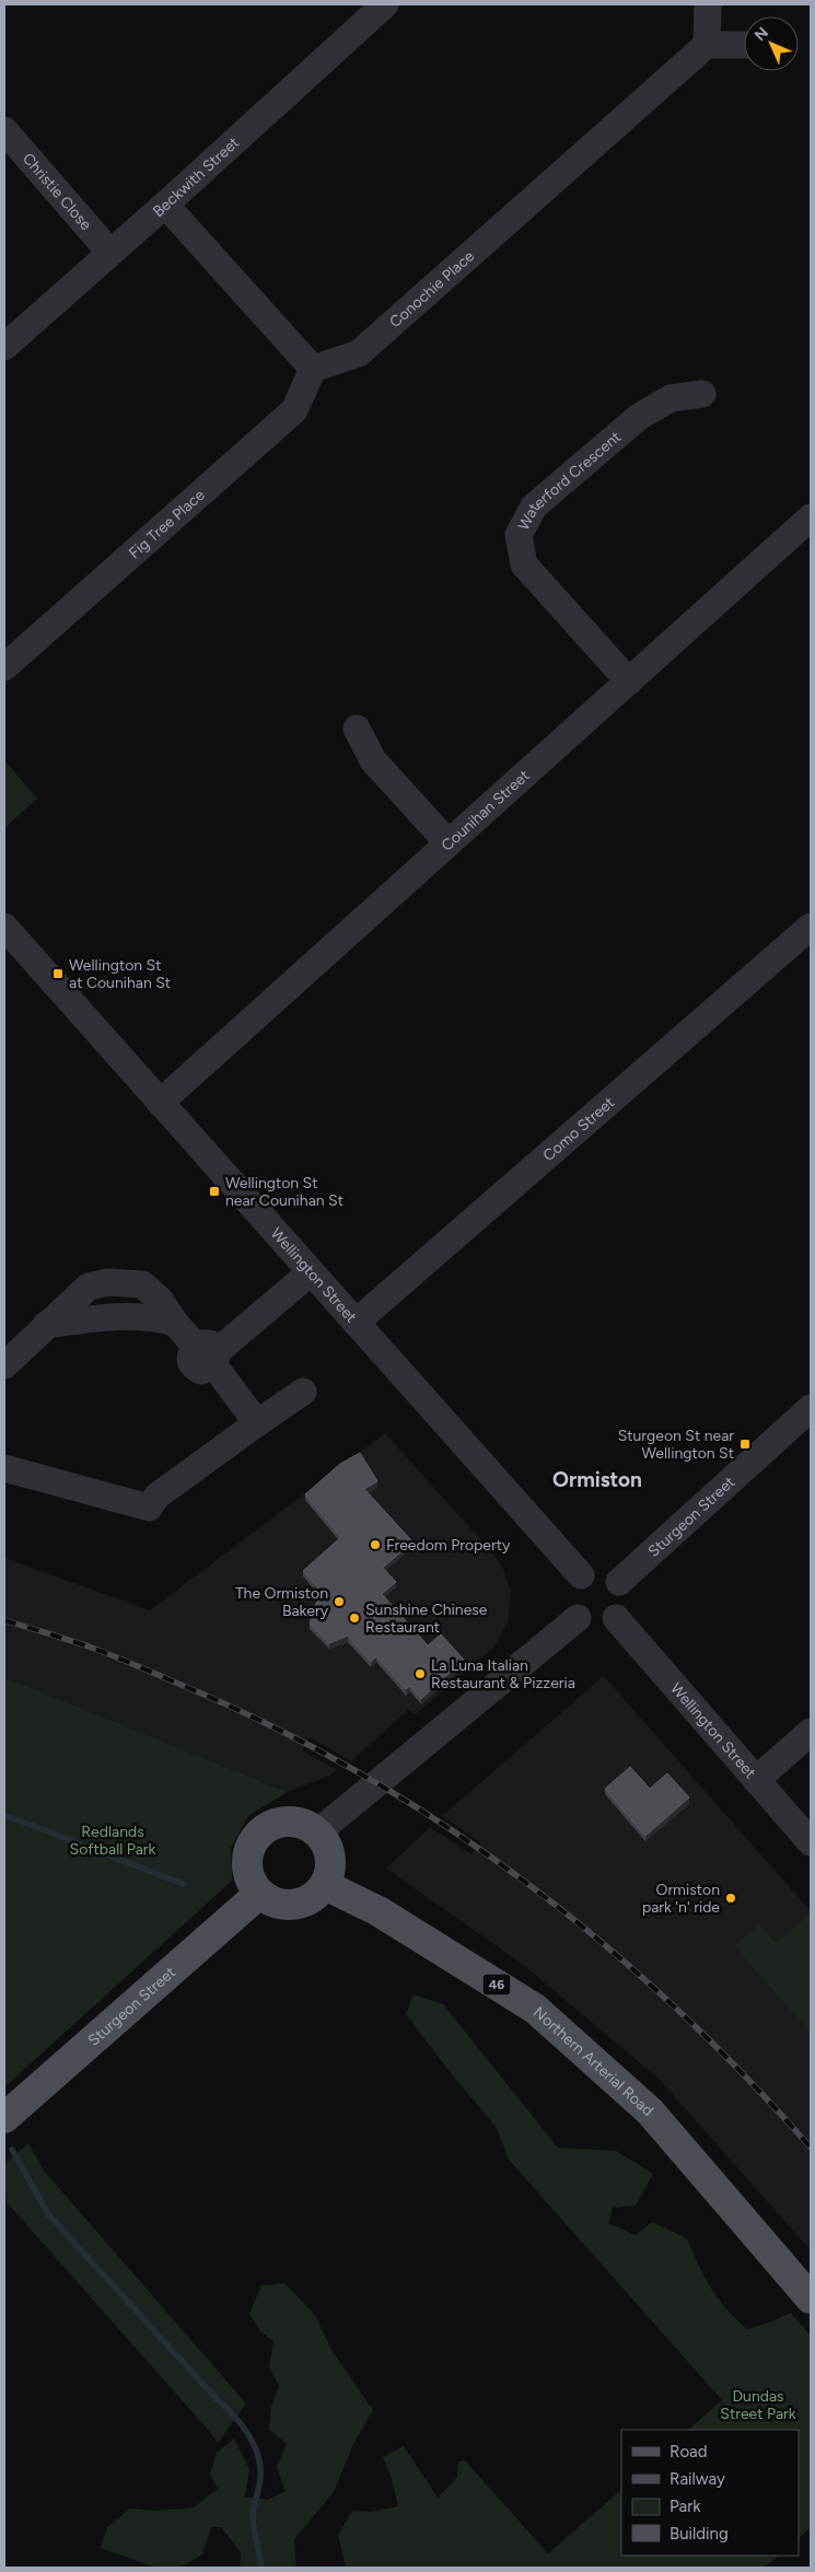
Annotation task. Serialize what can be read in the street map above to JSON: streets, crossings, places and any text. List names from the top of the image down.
{
  "streets": {
    "main road": ["Sturgeon Street", "46", "Northern Arterial Road"],
    "street": [
      "Beckwith Street",
      "Christie Close",
      "Conochie Place",
      "Waterford Crescent",
      "Fig Tree Place",
      "Counihan Street",
      "Como Street",
      "Wellington Street"
    ]
  },
  "crossings": [
    ["Beckwith Street", "Christie Close"],
    ["Conochie Place", "Fig Tree Place"],
    ["Waterford Crescent", "Counihan Street"],
    ["Counihan Street", "Wellington Street"],
    ["Como Street", "Wellington Street"],
    ["Wellington Street", "Sturgeon Street"],
    ["Sturgeon Street", "Northern Arterial Road"]
  ],
  "districts": ["Ormiston"],
  "parks": ["Redlands Softball Park", "Dundas Street Park"],
  "places": {
    "transit": ["Wellington St at Counihan St", "Wellington St near Counihan St", "Sturgeon St near Wellington St"],
    "other": [
      "Freedom Property",
      "The Ormiston Bakery",
      "Sunshine Chinese Restaurant",
      "La Luna Italian Restaurant & Pizzeria",
      "Ormiston park 'n' ride"
    ]
  },
  "legend": [
    "Road",
    "Railway",
    "Park",
    "Building"
  ],
  "north": "top left"
}
